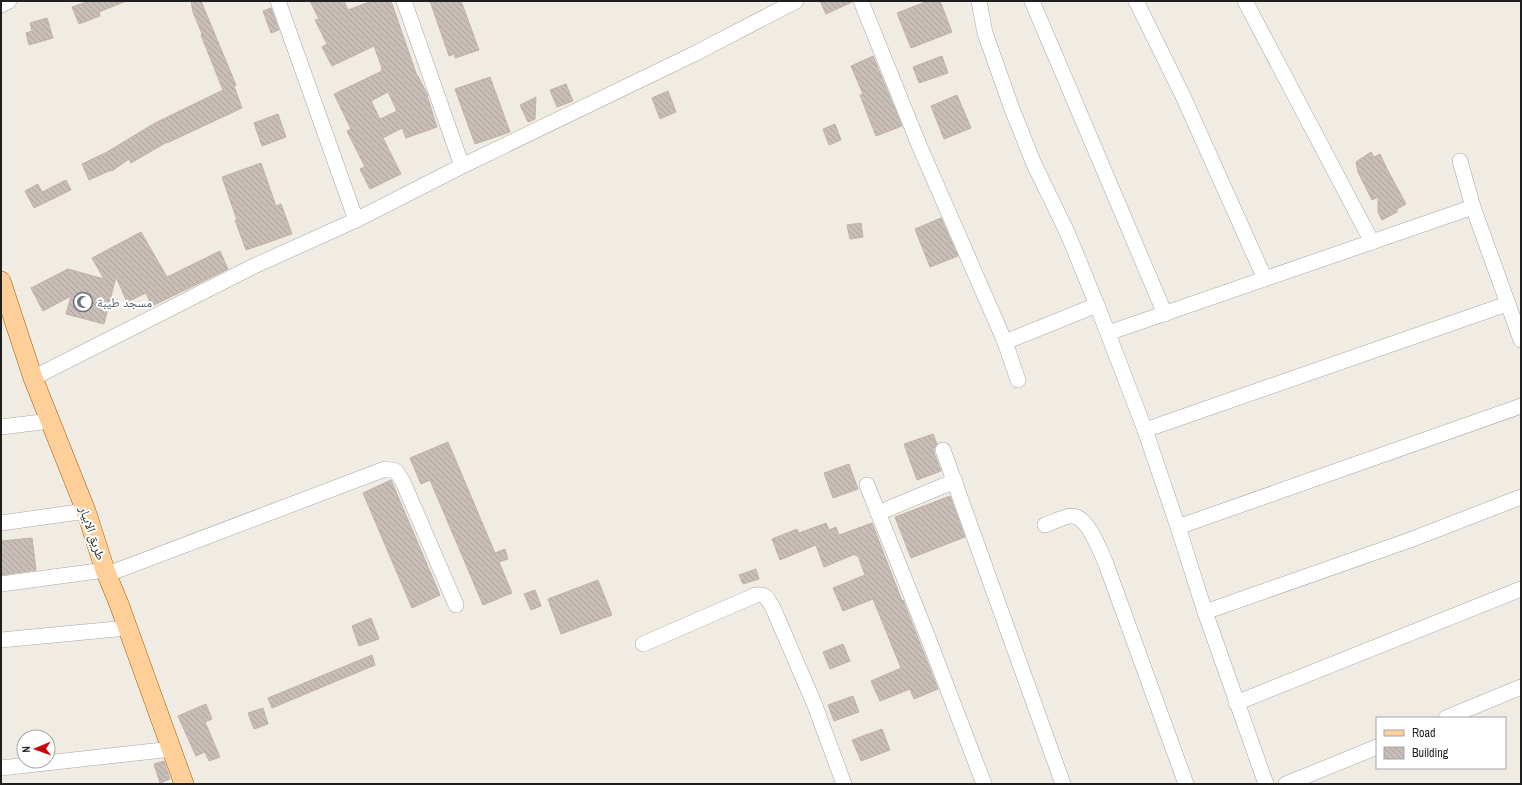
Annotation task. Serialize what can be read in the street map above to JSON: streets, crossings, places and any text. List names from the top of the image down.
{
  "streets": {
    "main road": ["طريق الابيار"]
  },
  "places": {
    "mosque": ["مسجد طيبة"]
  },
  "legend": ["Road", "Building"],
  "north": "left"
}
